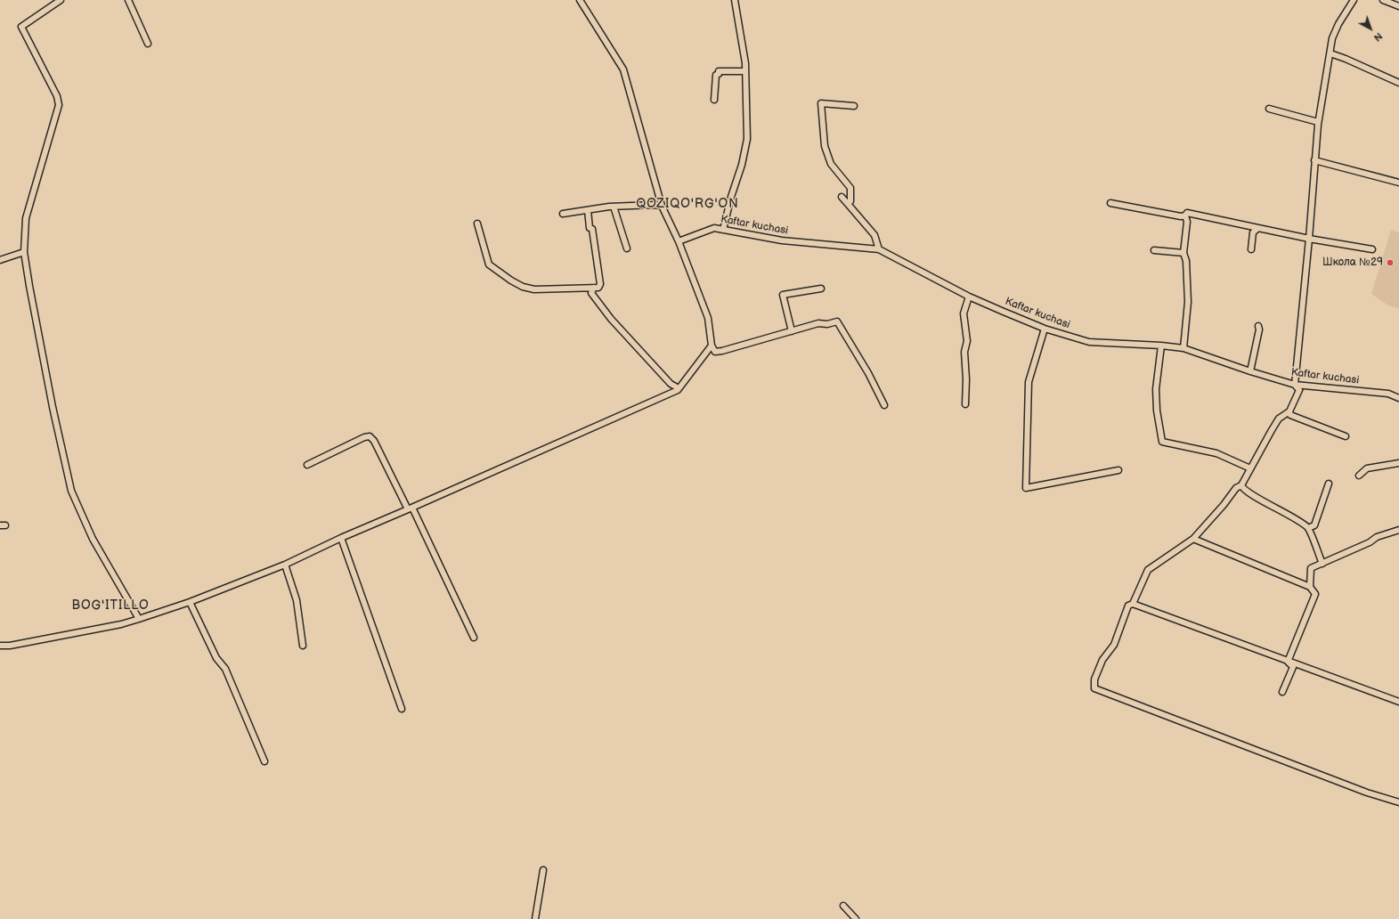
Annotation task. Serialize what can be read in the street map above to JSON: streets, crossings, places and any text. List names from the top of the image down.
{
  "streets": {
    "street": ["Kaftar kuchasi"]
  },
  "districts": ["QOZIQO'RG'ON", "BOG'ITILLO"],
  "places": ["Школа №29"],
  "north": "bottom right"
}
